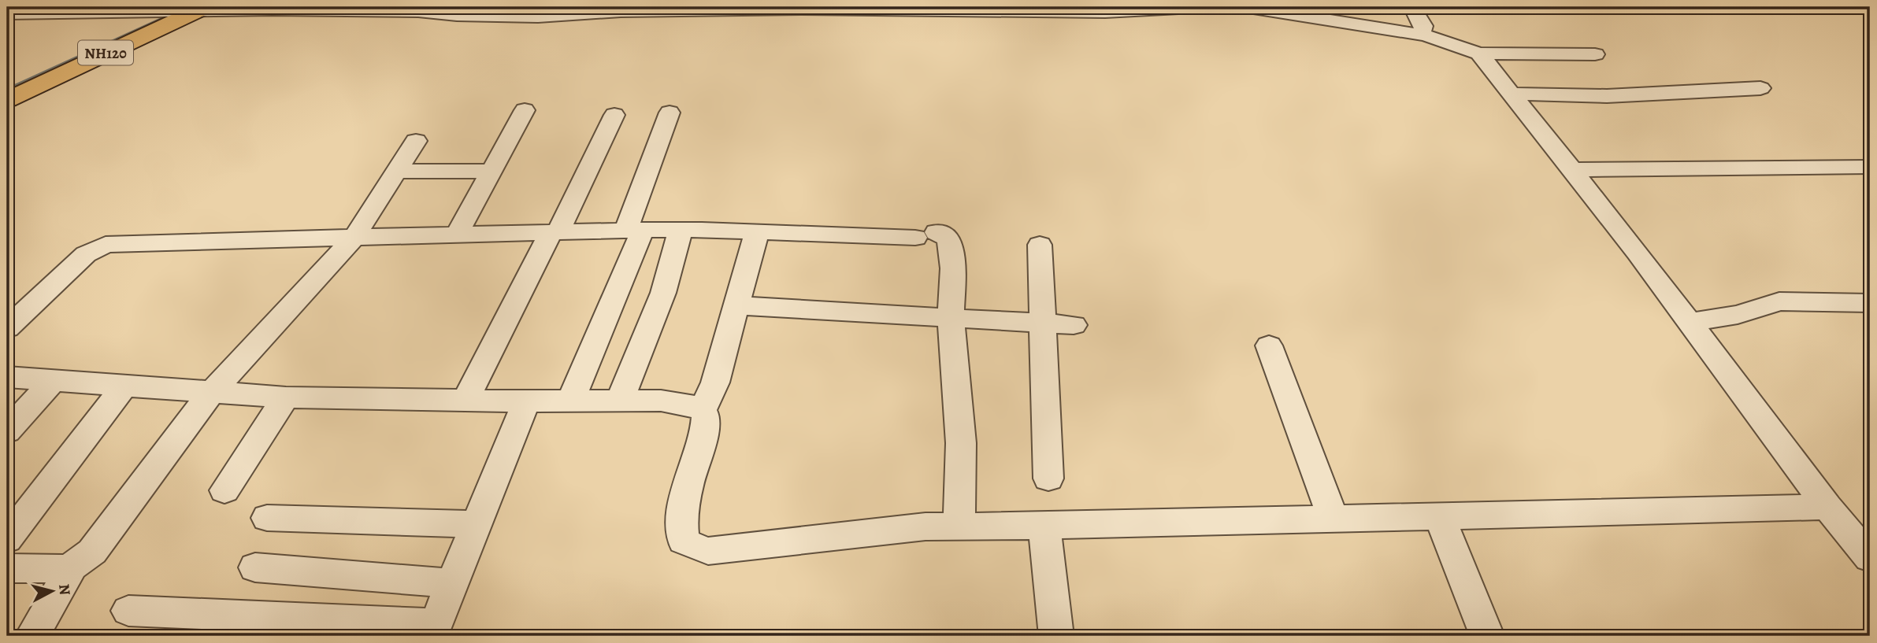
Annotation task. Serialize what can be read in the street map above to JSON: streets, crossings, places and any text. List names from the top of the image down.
{
  "streets": {
    "highway": ["NH120"]
  },
  "north": "right"
}
